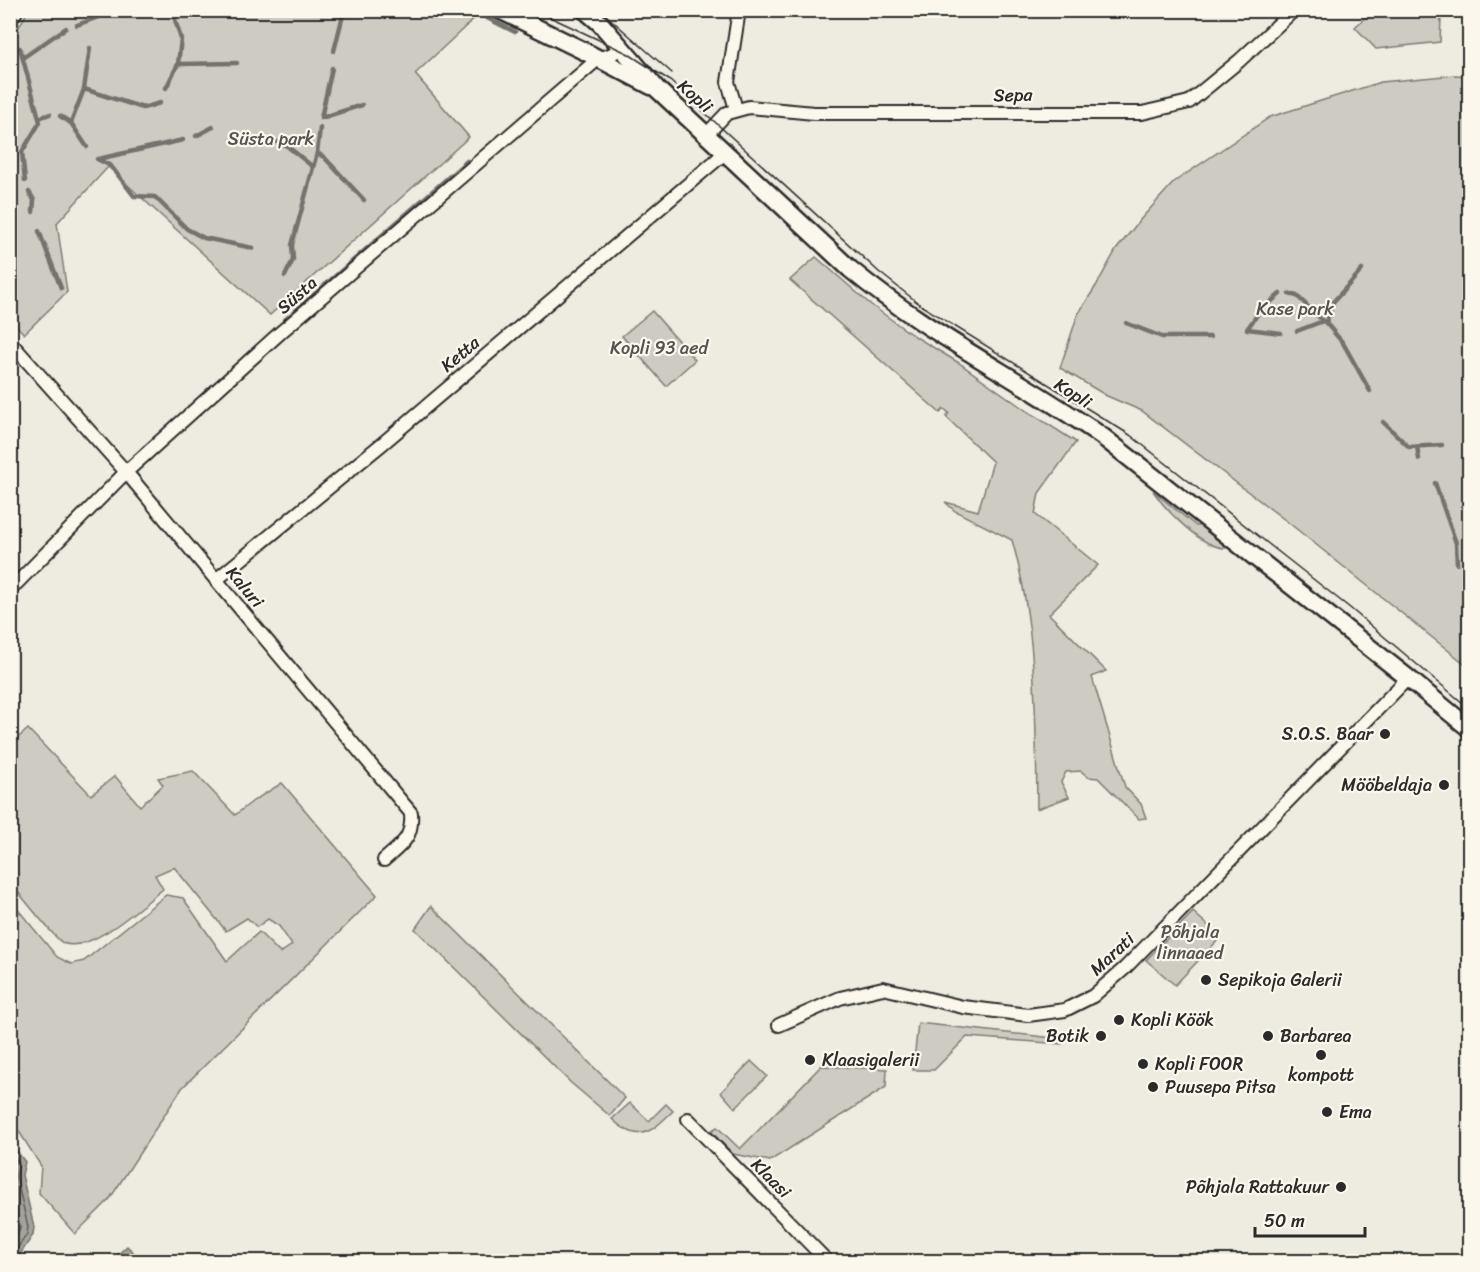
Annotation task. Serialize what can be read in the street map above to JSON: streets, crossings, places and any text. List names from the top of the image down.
{
  "streets": {
    "street": [
      "Sepa",
      "Kopli",
      "Süsta",
      "Ketta",
      "Kaluri",
      "Marati",
      "Klaasi"
    ]
  },
  "crossings": [
    ["Kopli", "Süsta"],
    ["Kopli", "Ketta"],
    ["Kopli", "Marati"],
    ["Süsta", "Kaluri"],
    ["Ketta", "Kaluri"]
  ],
  "parks": [
    "Süsta park",
    "Kase park",
    "Kopli 93 aed",
    "Põhjala linnaaed"
  ],
  "places": [
    "S.O.S. Baar",
    "Mööbeldaja",
    "Sepikoja Galerii",
    "Kopli Köök",
    "Botik",
    "Barbarea",
    "kompott",
    "Klaasigalerii",
    "Kopli FOOR",
    "Puusepa Pitsa",
    "Ema",
    "Põhjala Rattakuur"
  ],
  "scale_bar": "50 m"
}
